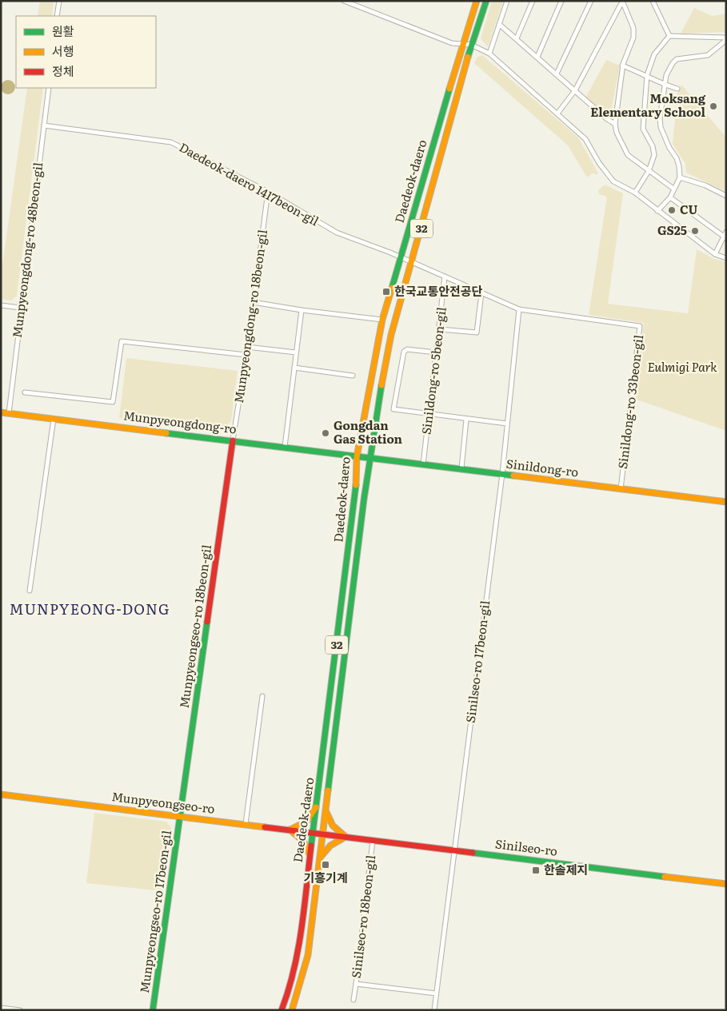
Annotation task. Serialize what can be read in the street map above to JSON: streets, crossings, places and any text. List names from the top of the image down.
{
  "streets": {
    "main road": [
      "Daedeok-daero",
      "32",
      "Munpyeongdong-ro",
      "Sinildong-ro",
      "Munpyeongseo-ro 18beon-gil",
      "Munpyeongseo-ro",
      "Sinilseo-ro",
      "Munpyeongseo-ro 17beon-gil"
    ],
    "street": [
      "Daedeok-daero 1417beon-gil",
      "Munpyeongdong-ro 48beon-gil",
      "Munpyeongdong-ro 18beon-gil",
      "Sinildong-ro 5beon-gil",
      "Sinildong-ro 33beon-gil",
      "Sinilseo-ro 17beon-gil",
      "Sinilseo-ro 18beon-gil"
    ]
  },
  "crossings": [
    ["Daedeok-daero", "Daedeok-daero 1417beon-gil"],
    ["Daedeok-daero", "Sinildong-ro 33beon-gil"],
    ["Daedeok-daero", "Munpyeongdong-ro"],
    ["Daedeok-daero", "Sinildong-ro"],
    ["Daedeok-daero", "Munpyeongseo-ro"],
    ["Daedeok-daero", "Sinilseo-ro"],
    ["Daedeok-daero 1417beon-gil", "Munpyeongdong-ro 48beon-gil"],
    ["Daedeok-daero 1417beon-gil", "Munpyeongdong-ro 18beon-gil"],
    ["Daedeok-daero 1417beon-gil", "Sinildong-ro 33beon-gil"],
    ["Munpyeongdong-ro 48beon-gil", "Munpyeongdong-ro"],
    ["Munpyeongdong-ro 18beon-gil", "Munpyeongdong-ro"],
    ["Munpyeongdong-ro 18beon-gil", "Munpyeongseo-ro 18beon-gil"],
    ["Sinildong-ro 5beon-gil", "Sinildong-ro 33beon-gil"],
    ["Sinildong-ro 5beon-gil", "Sinildong-ro"],
    ["Sinildong-ro 33beon-gil", "Sinildong-ro"],
    ["Sinildong-ro 33beon-gil", "Sinilseo-ro 17beon-gil"],
    ["Munpyeongdong-ro", "Sinildong-ro"],
    ["Munpyeongdong-ro", "Munpyeongseo-ro 18beon-gil"],
    ["Sinildong-ro", "Sinilseo-ro 17beon-gil"],
    ["Munpyeongseo-ro 18beon-gil", "Munpyeongseo-ro"],
    ["Munpyeongseo-ro 18beon-gil", "Munpyeongseo-ro 17beon-gil"],
    ["Sinilseo-ro 17beon-gil", "Sinilseo-ro"],
    ["Munpyeongseo-ro", "Sinilseo-ro"],
    ["Munpyeongseo-ro", "Munpyeongseo-ro 17beon-gil"],
    ["Sinilseo-ro", "Sinilseo-ro 18beon-gil"]
  ],
  "districts": ["MUNPYEONG-DONG"],
  "parks": ["Eulmigi Park"],
  "places": {
    "other": [
      "Moksang Elementary School",
      "CU",
      "GS25",
      "Gongdan Gas Station"
    ],
    "transit": ["한국교통안전공단", "기흥기계", "한솔제지"]
  },
  "legend": ["원활", "서행", "정체"]
}
